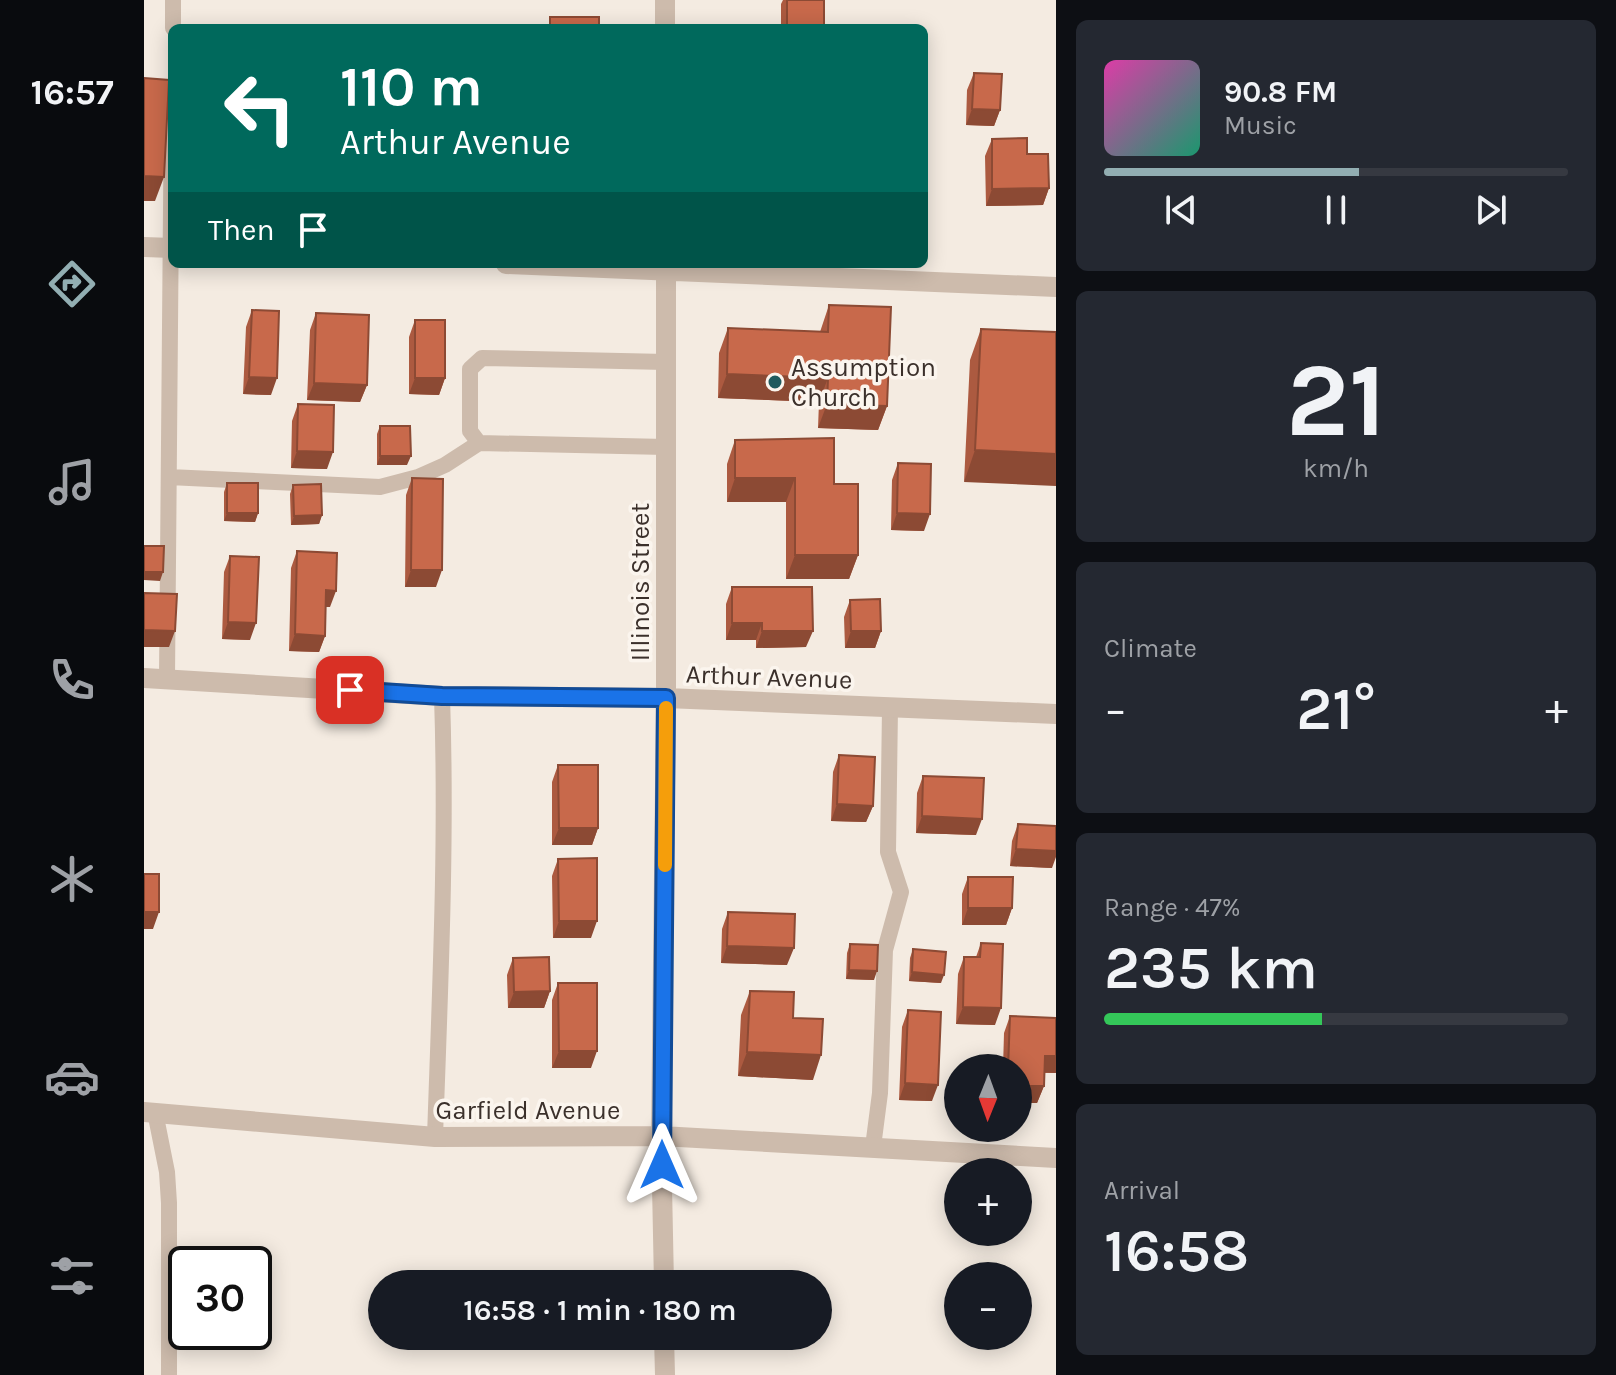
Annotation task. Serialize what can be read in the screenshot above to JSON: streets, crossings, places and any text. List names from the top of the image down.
{
  "streets": {
    "street": ["Illinois Street", "Arthur Avenue", "Garfield Avenue"]
  },
  "crossings": [
    ["Illinois Street", "Arthur Avenue"],
    ["Illinois Street", "Garfield Avenue"]
  ],
  "places": ["Assumption Church"],
  "north": "bottom",
  "page": {
    "tabs": "16:57",
    "turn": ["110 m", "Arthur Avenue"],
    "song": ["90.8 FM", "Music"],
    "then": "Then",
    "tile": [
      ["21", "km/h"],
      "Climate",
      ["Range · 47%", "235 km"],
      ["Arrival", "16:58"]
    ],
    "heat": ["−", "21°", "+"],
    "map_buttons": ["+", "−"],
    "limit": "30",
    "trip": "16:58 · 1 min · 180 m"
  }
}
